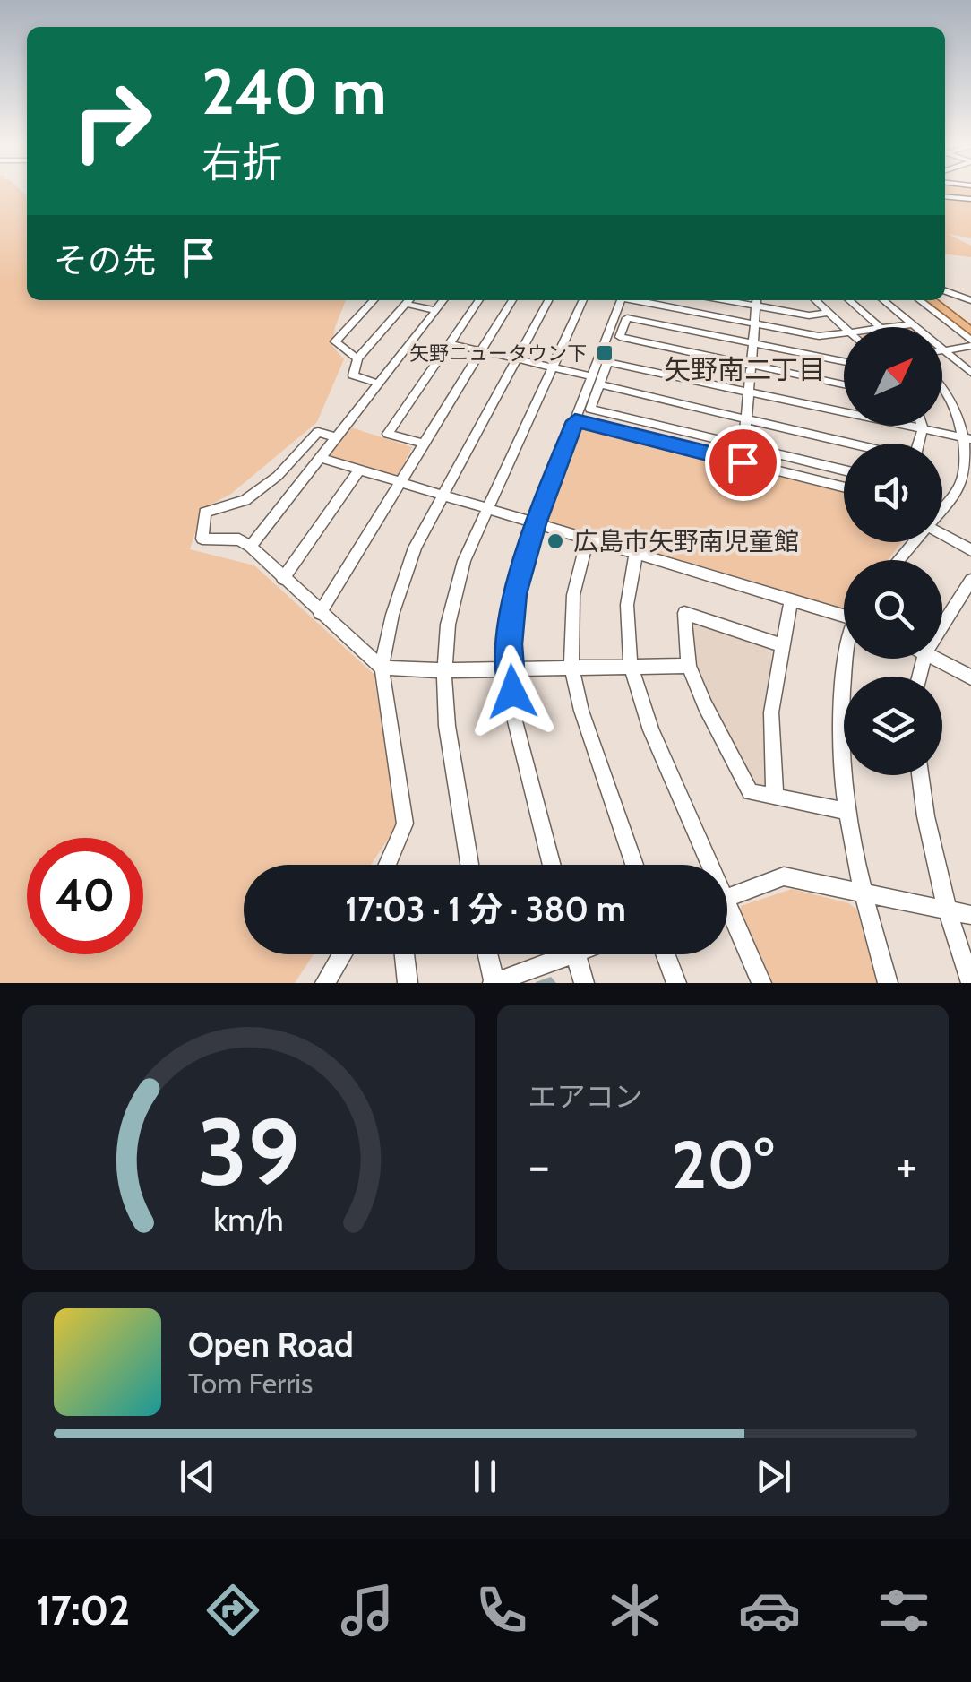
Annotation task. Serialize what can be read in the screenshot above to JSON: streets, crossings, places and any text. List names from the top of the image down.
{
  "districts": ["矢野南二丁目"],
  "places": {
    "transit": ["矢野ニュータウン下"],
    "other": ["広島市矢野南児童館"]
  },
  "north": "top right",
  "page": {
    "turn": ["240 m", "右折"],
    "then": "その先",
    "limit": "40",
    "trip": "17:03 · 1 分 · 380 m",
    "tile": "エアコン",
    "heat": ["−", "20°", "+"],
    "song": ["Open Road", "Tom Ferris"],
    "tabs": "17:02",
    "gauge": ["39", "km/h"]
  }
}
